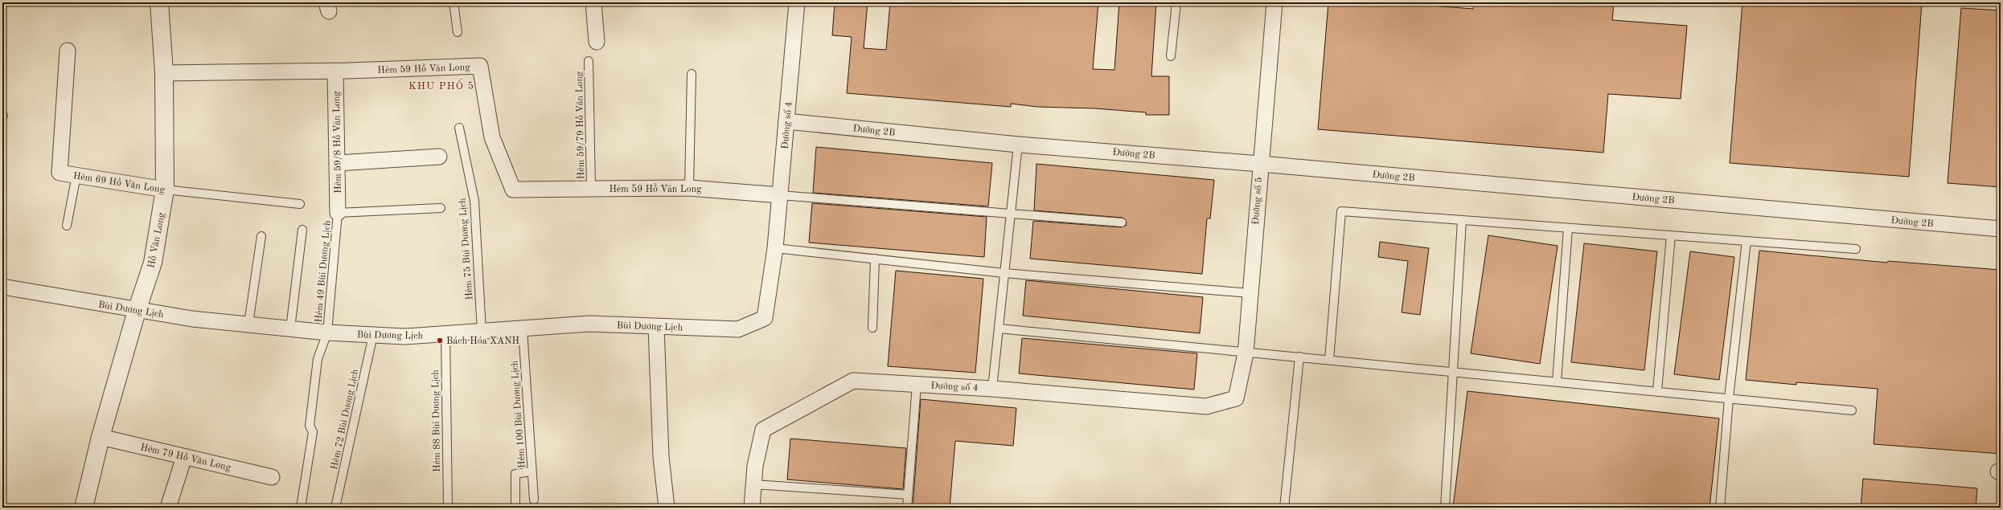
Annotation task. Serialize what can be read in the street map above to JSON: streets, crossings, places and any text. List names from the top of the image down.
{
  "streets": {
    "street": [
      "Hẻm 59 Hồ Văn Long",
      "Đường số 4",
      "Đường 2B",
      "Hẻm 59/8 Hồ Văn Long",
      "Hẻm 69 Hồ Văn Long",
      "Đường số 5",
      "Hồ Văn Long",
      "Bùi Dương Lịch",
      "Hẻm 79 Hồ Văn Long"
    ],
    "lane": [
      "Hẻm 59/79 Hồ Văn Long",
      "Hẻm 75 Bùi Dương Lịch",
      "Hẻm 49 Bùi Dương Lịch",
      "Hẻm 100 Bùi Dương Lịch",
      "Hẻm 72 Bùi Dương Lịch",
      "Hẻm 88 Bùi Dương Lịch"
    ]
  },
  "crossings": [
    ["Hẻm 59 Hồ Văn Long", "Hẻm 59/79 Hồ Văn Long"],
    ["Hẻm 59 Hồ Văn Long", "Đường số 4"],
    ["Hẻm 59 Hồ Văn Long", "Hẻm 59/8 Hồ Văn Long"],
    ["Hẻm 59 Hồ Văn Long", "Hồ Văn Long"],
    ["Đường số 4", "Đường 2B"],
    ["Đường số 4", "Đường số 5"],
    ["Đường số 4", "Bùi Dương Lịch"],
    ["Đường 2B", "Đường số 5"],
    ["Hẻm 59/8 Hồ Văn Long", "Hẻm 49 Bùi Dương Lịch"],
    ["Hẻm 69 Hồ Văn Long", "Hồ Văn Long"],
    ["Hồ Văn Long", "Bùi Dương Lịch"],
    ["Hồ Văn Long", "Hẻm 79 Hồ Văn Long"],
    ["Hẻm 75 Bùi Dương Lịch", "Bùi Dương Lịch"],
    ["Hẻm 49 Bùi Dương Lịch", "Bùi Dương Lịch"],
    ["Bùi Dương Lịch", "Hẻm 100 Bùi Dương Lịch"],
    ["Bùi Dương Lịch", "Hẻm 72 Bùi Dương Lịch"],
    ["Bùi Dương Lịch", "Hẻm 88 Bùi Dương Lịch"]
  ],
  "districts": ["KHU PHỐ 5"],
  "places": ["Bách Hóa XANH"]
}
